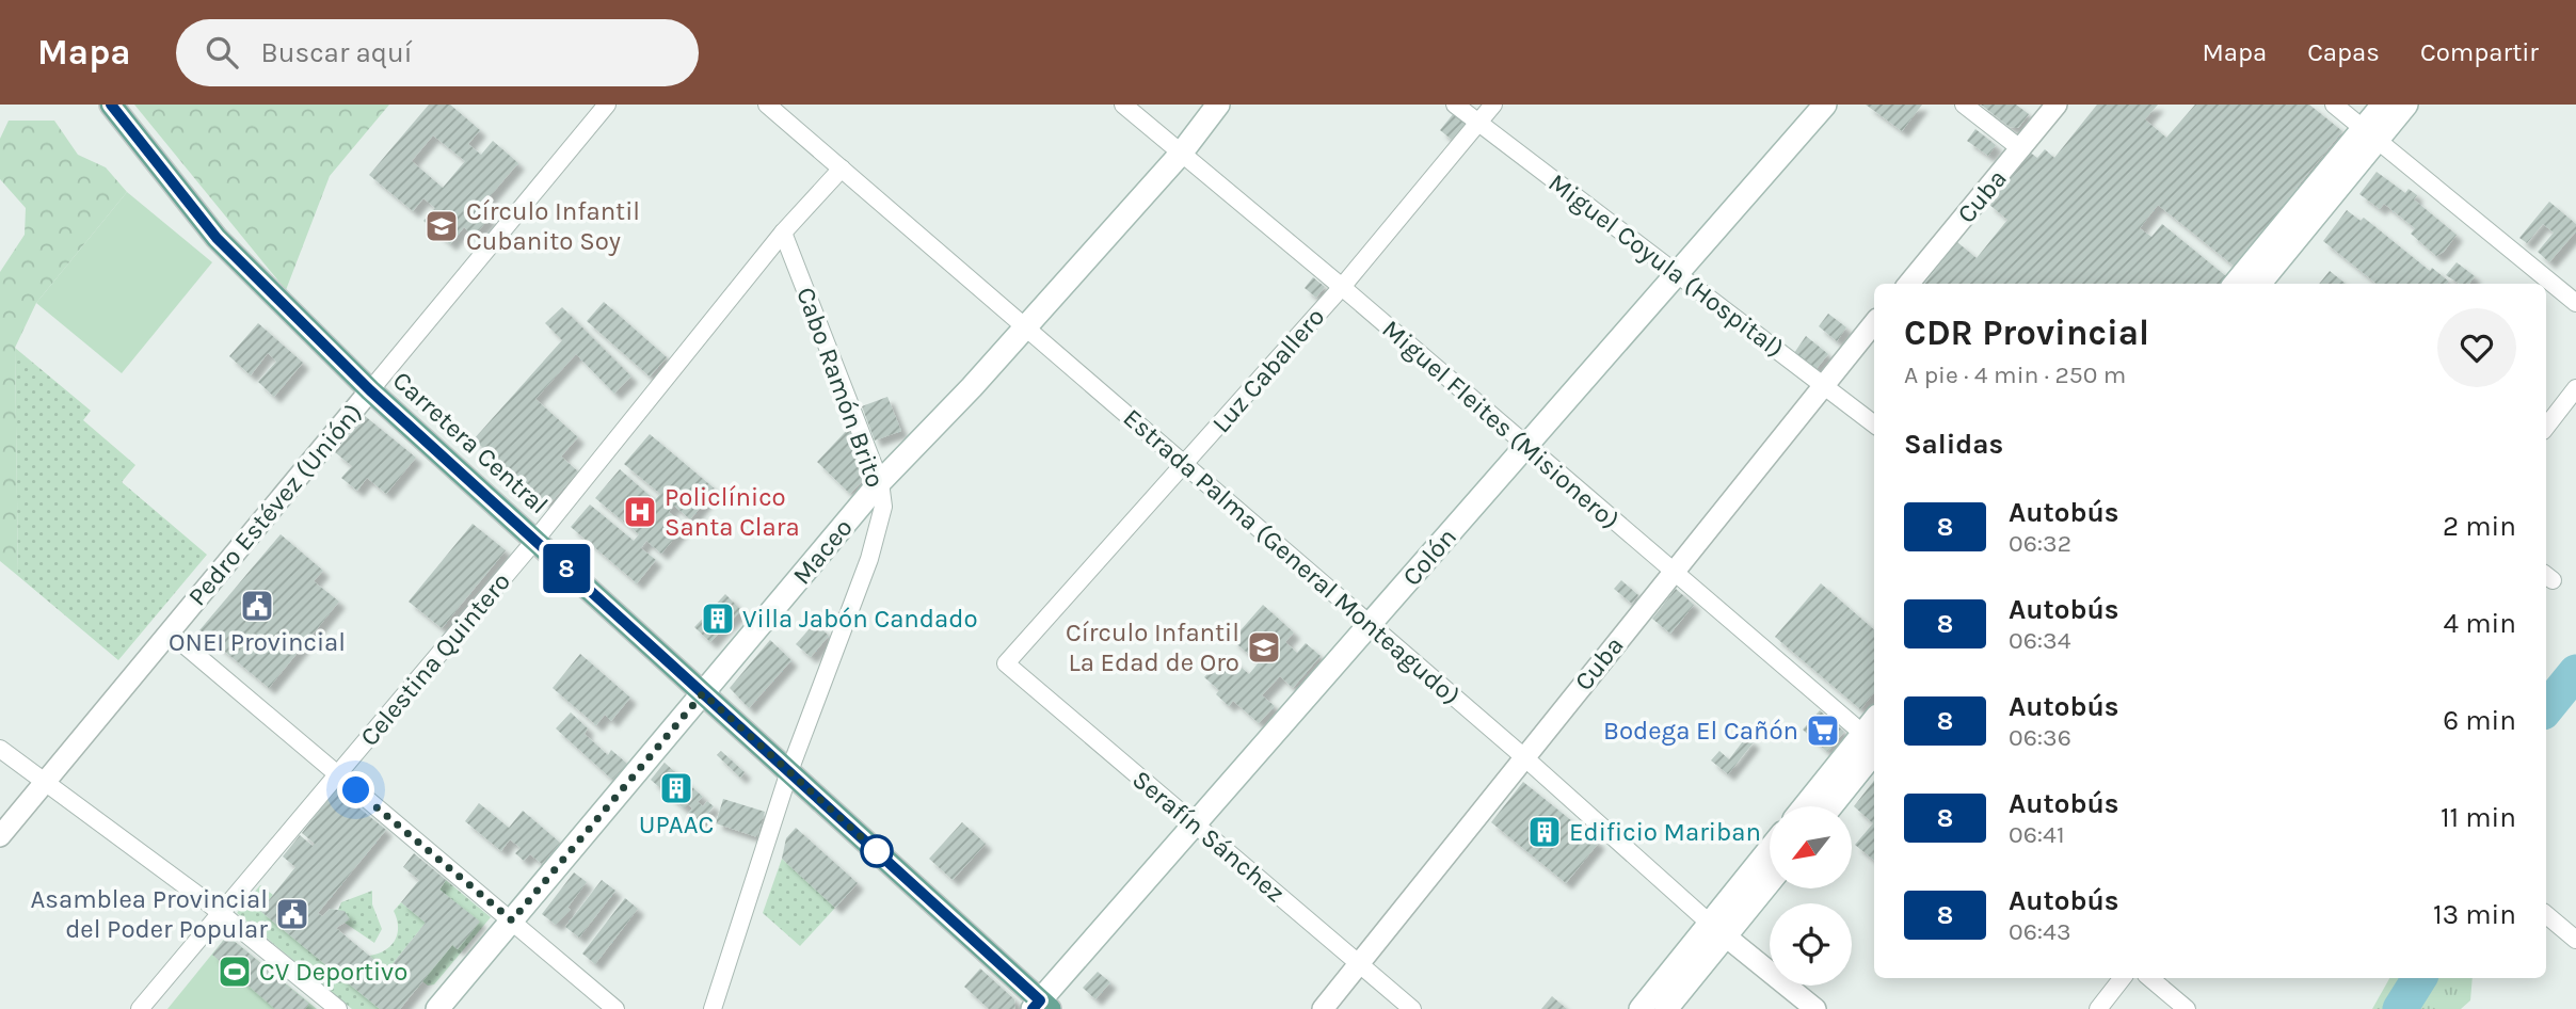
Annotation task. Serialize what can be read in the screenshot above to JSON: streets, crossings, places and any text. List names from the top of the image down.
{
  "streets": {
    "main road": ["Carretera Central", "Maceo", "Colón"],
    "street": [
      "Cuba",
      "Miguel Coyula (Hospital)",
      "Luz Caballero",
      "Cabo Ramón Brito",
      "Miguel Fleites (Misionero)",
      "Pedro Estévez (Unión)",
      "Estrada Palma (General Monteagudo)",
      "Celestina Quintero",
      "Serafín Sánchez"
    ]
  },
  "crossings": [
    ["Cuba", "Miguel Coyula (Hospital)"],
    ["Cuba", "Miguel Fleites (Misionero)"],
    ["Cuba", "Estrada Palma (General Monteagudo)"],
    ["Cuba", "Serafín Sánchez"],
    ["Miguel Coyula (Hospital)", "Luz Caballero"],
    ["Miguel Coyula (Hospital)", "Colón"],
    ["Luz Caballero", "Miguel Fleites (Misionero)"],
    ["Luz Caballero", "Estrada Palma (General Monteagudo)"],
    ["Luz Caballero", "Serafín Sánchez"],
    ["Cabo Ramón Brito", "Carretera Central"],
    ["Cabo Ramón Brito", "Maceo"],
    ["Cabo Ramón Brito", "Celestina Quintero"],
    ["Miguel Fleites (Misionero)", "Maceo"],
    ["Miguel Fleites (Misionero)", "Colón"],
    ["Carretera Central", "Pedro Estévez (Unión)"],
    ["Carretera Central", "Maceo"],
    ["Carretera Central", "Colón"],
    ["Carretera Central", "Celestina Quintero"],
    ["Maceo", "Estrada Palma (General Monteagudo)"],
    ["Estrada Palma (General Monteagudo)", "Colón"],
    ["Estrada Palma (General Monteagudo)", "Celestina Quintero"],
    ["Colón", "Serafín Sánchez"]
  ],
  "places": {
    "school or university": ["Círculo Infantil Cubanito Soy", "Círculo Infantil La Edad de Oro"],
    "hospital": ["Policlínico Santa Clara"],
    "public building": ["ONEI Provincial", "Asamblea Provincial del Poder Popular"],
    "building": ["Villa Jabón Candado", "UPAAC", "Edificio Mariban"],
    "supermarket": ["Bodega El Cañón"],
    "sports": ["CV Deportivo"]
  },
  "lines": ["bus line 8"],
  "north": "bottom left",
  "page": {
    "header": "Mapa",
    "search": "Buscar aquí",
    "nav": ["Mapa", "Capas", "Compartir"],
    "on_map": "8",
    "heading": [
      ["CDR Provincial", "A pie · 4 min · 250 m"],
      "Salidas"
    ],
    "list": [
      {
        "mark": "8",
        "name": "Autobús",
        "note": "06:32",
        "value": "2 min"
      },
      {
        "mark": "8",
        "name": "Autobús",
        "note": "06:34",
        "value": "4 min"
      },
      {
        "mark": "8",
        "name": "Autobús",
        "note": "06:36",
        "value": "6 min"
      },
      {
        "mark": "8",
        "name": "Autobús",
        "note": "06:41",
        "value": "11 min"
      },
      {
        "mark": "8",
        "name": "Autobús",
        "note": "06:43",
        "value": "13 min"
      }
    ]
  }
}
